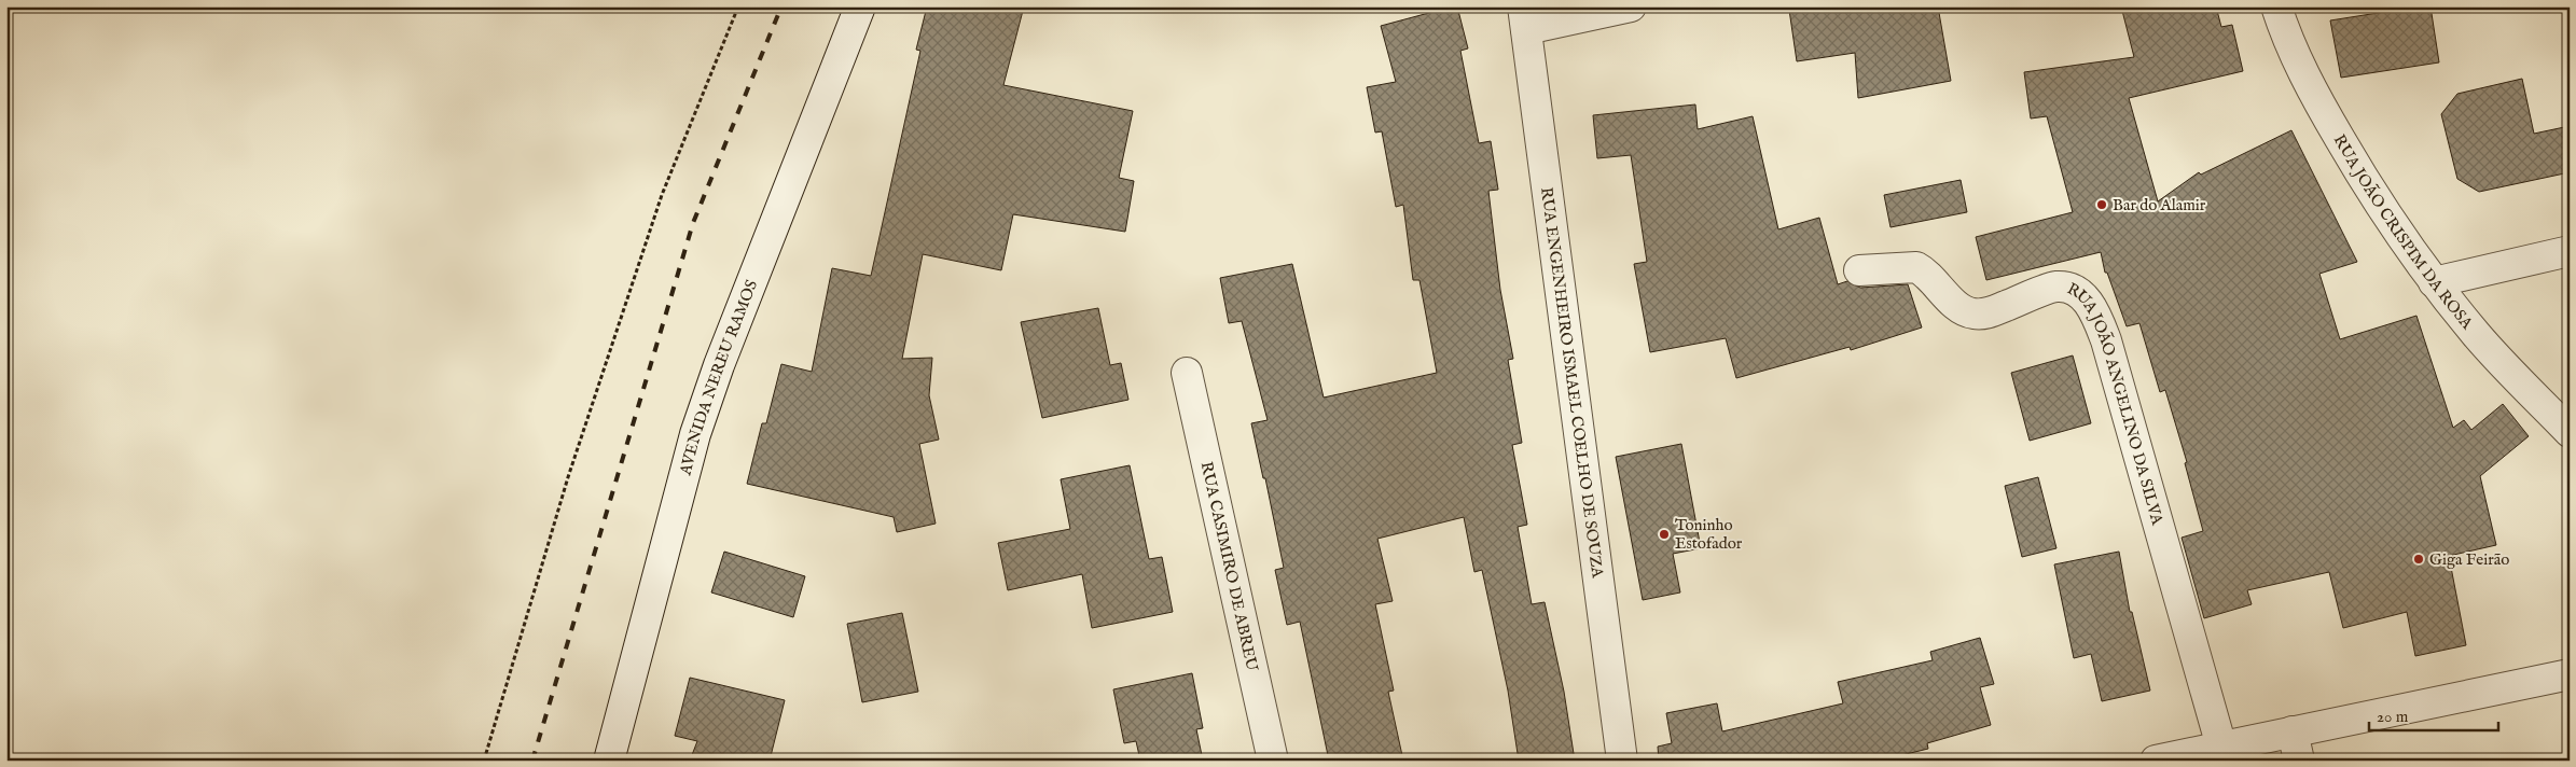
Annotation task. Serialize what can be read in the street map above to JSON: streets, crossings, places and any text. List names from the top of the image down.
{
  "streets": {
    "street": [
      "RUA JOÃO CRISPIM DA ROSA",
      "AVENIDA NEREU RAMOS",
      "RUA ENGENHEIRO ISMAEL COELHO DE SOUZA",
      "RUA JOÃO ANGELINO DA SILVA",
      "RUA CASIMIRO DE ABREU"
    ]
  },
  "places": ["Bar do Alamir", "Toninho Estofador", "Giga Feirão"],
  "scale_bar": "20 m"
}
